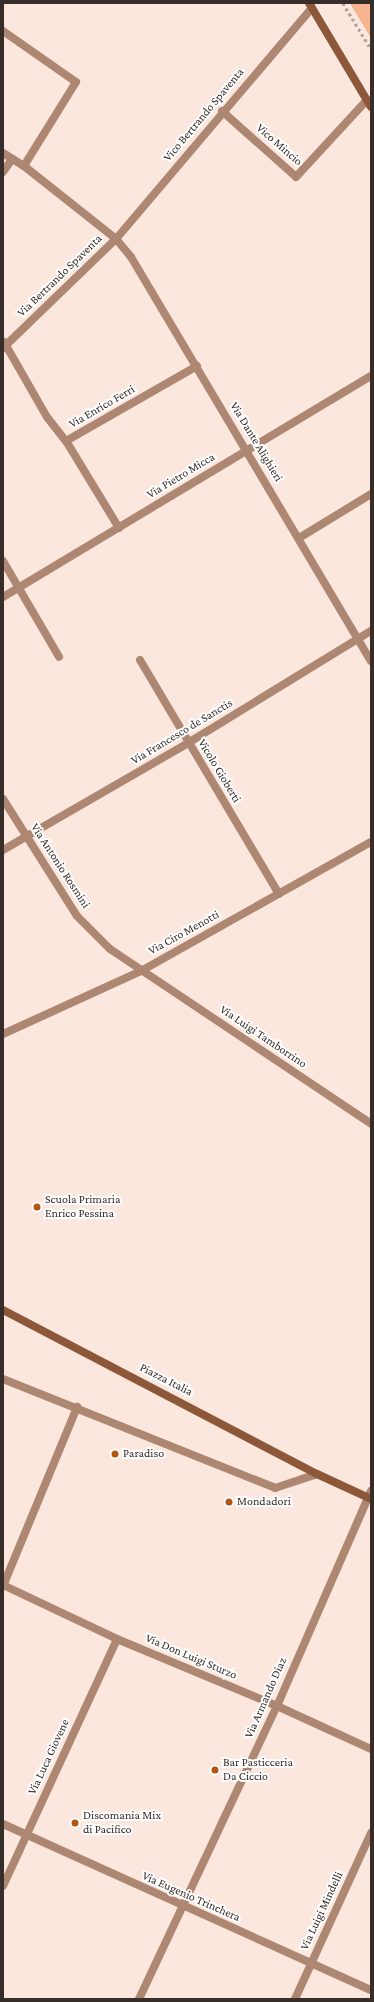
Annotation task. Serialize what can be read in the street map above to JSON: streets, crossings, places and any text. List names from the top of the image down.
{
  "streets": {
    "street": [
      "Vico Bertrando Spaventa",
      "Vico Mincio",
      "Via Bertrando Spaventa",
      "Via Enrico Ferri",
      "Via Dante Alighieri",
      "Via Pietro Micca",
      "Via Francesco de Sanctis",
      "Vicolo Gioberti",
      "Via Antonio Rosmini",
      "Via Ciro Menotti",
      "Via Luigi Tamborrino",
      "Piazza Italia",
      "Via Don Luigi Sturzo",
      "Via Armando Diaz",
      "Via Luca Giovene",
      "Via Eugenio Trinchera",
      "Via Luigi Mindelli"
    ]
  },
  "crossings": [
    ["Vico Bertrando Spaventa", "Vico Mincio"],
    ["Vico Bertrando Spaventa", "Via Bertrando Spaventa"],
    ["Vico Bertrando Spaventa", "Via Dante Alighieri"],
    ["Via Bertrando Spaventa", "Via Dante Alighieri"],
    ["Via Enrico Ferri", "Via Dante Alighieri"],
    ["Via Enrico Ferri", "Via Pietro Micca"],
    ["Via Dante Alighieri", "Via Pietro Micca"],
    ["Via Dante Alighieri", "Via Francesco de Sanctis"],
    ["Via Francesco de Sanctis", "Vicolo Gioberti"],
    ["Via Francesco de Sanctis", "Via Antonio Rosmini"],
    ["Vicolo Gioberti", "Via Ciro Menotti"],
    ["Via Antonio Rosmini", "Via Ciro Menotti"],
    ["Via Antonio Rosmini", "Via Luigi Tamborrino"],
    ["Via Ciro Menotti", "Via Luigi Tamborrino"],
    ["Piazza Italia", "Via Armando Diaz"],
    ["Via Don Luigi Sturzo", "Via Armando Diaz"],
    ["Via Don Luigi Sturzo", "Via Luca Giovene"],
    ["Via Armando Diaz", "Via Eugenio Trinchera"],
    ["Via Luca Giovene", "Via Eugenio Trinchera"],
    ["Via Eugenio Trinchera", "Via Luigi Mindelli"]
  ],
  "places": [
    "Scuola Primaria Enrico Pessina",
    "Paradiso",
    "Mondadori",
    "Bar Pasticceria Da Ciccio",
    "Discomania Mix di Pacifico"
  ]
}
